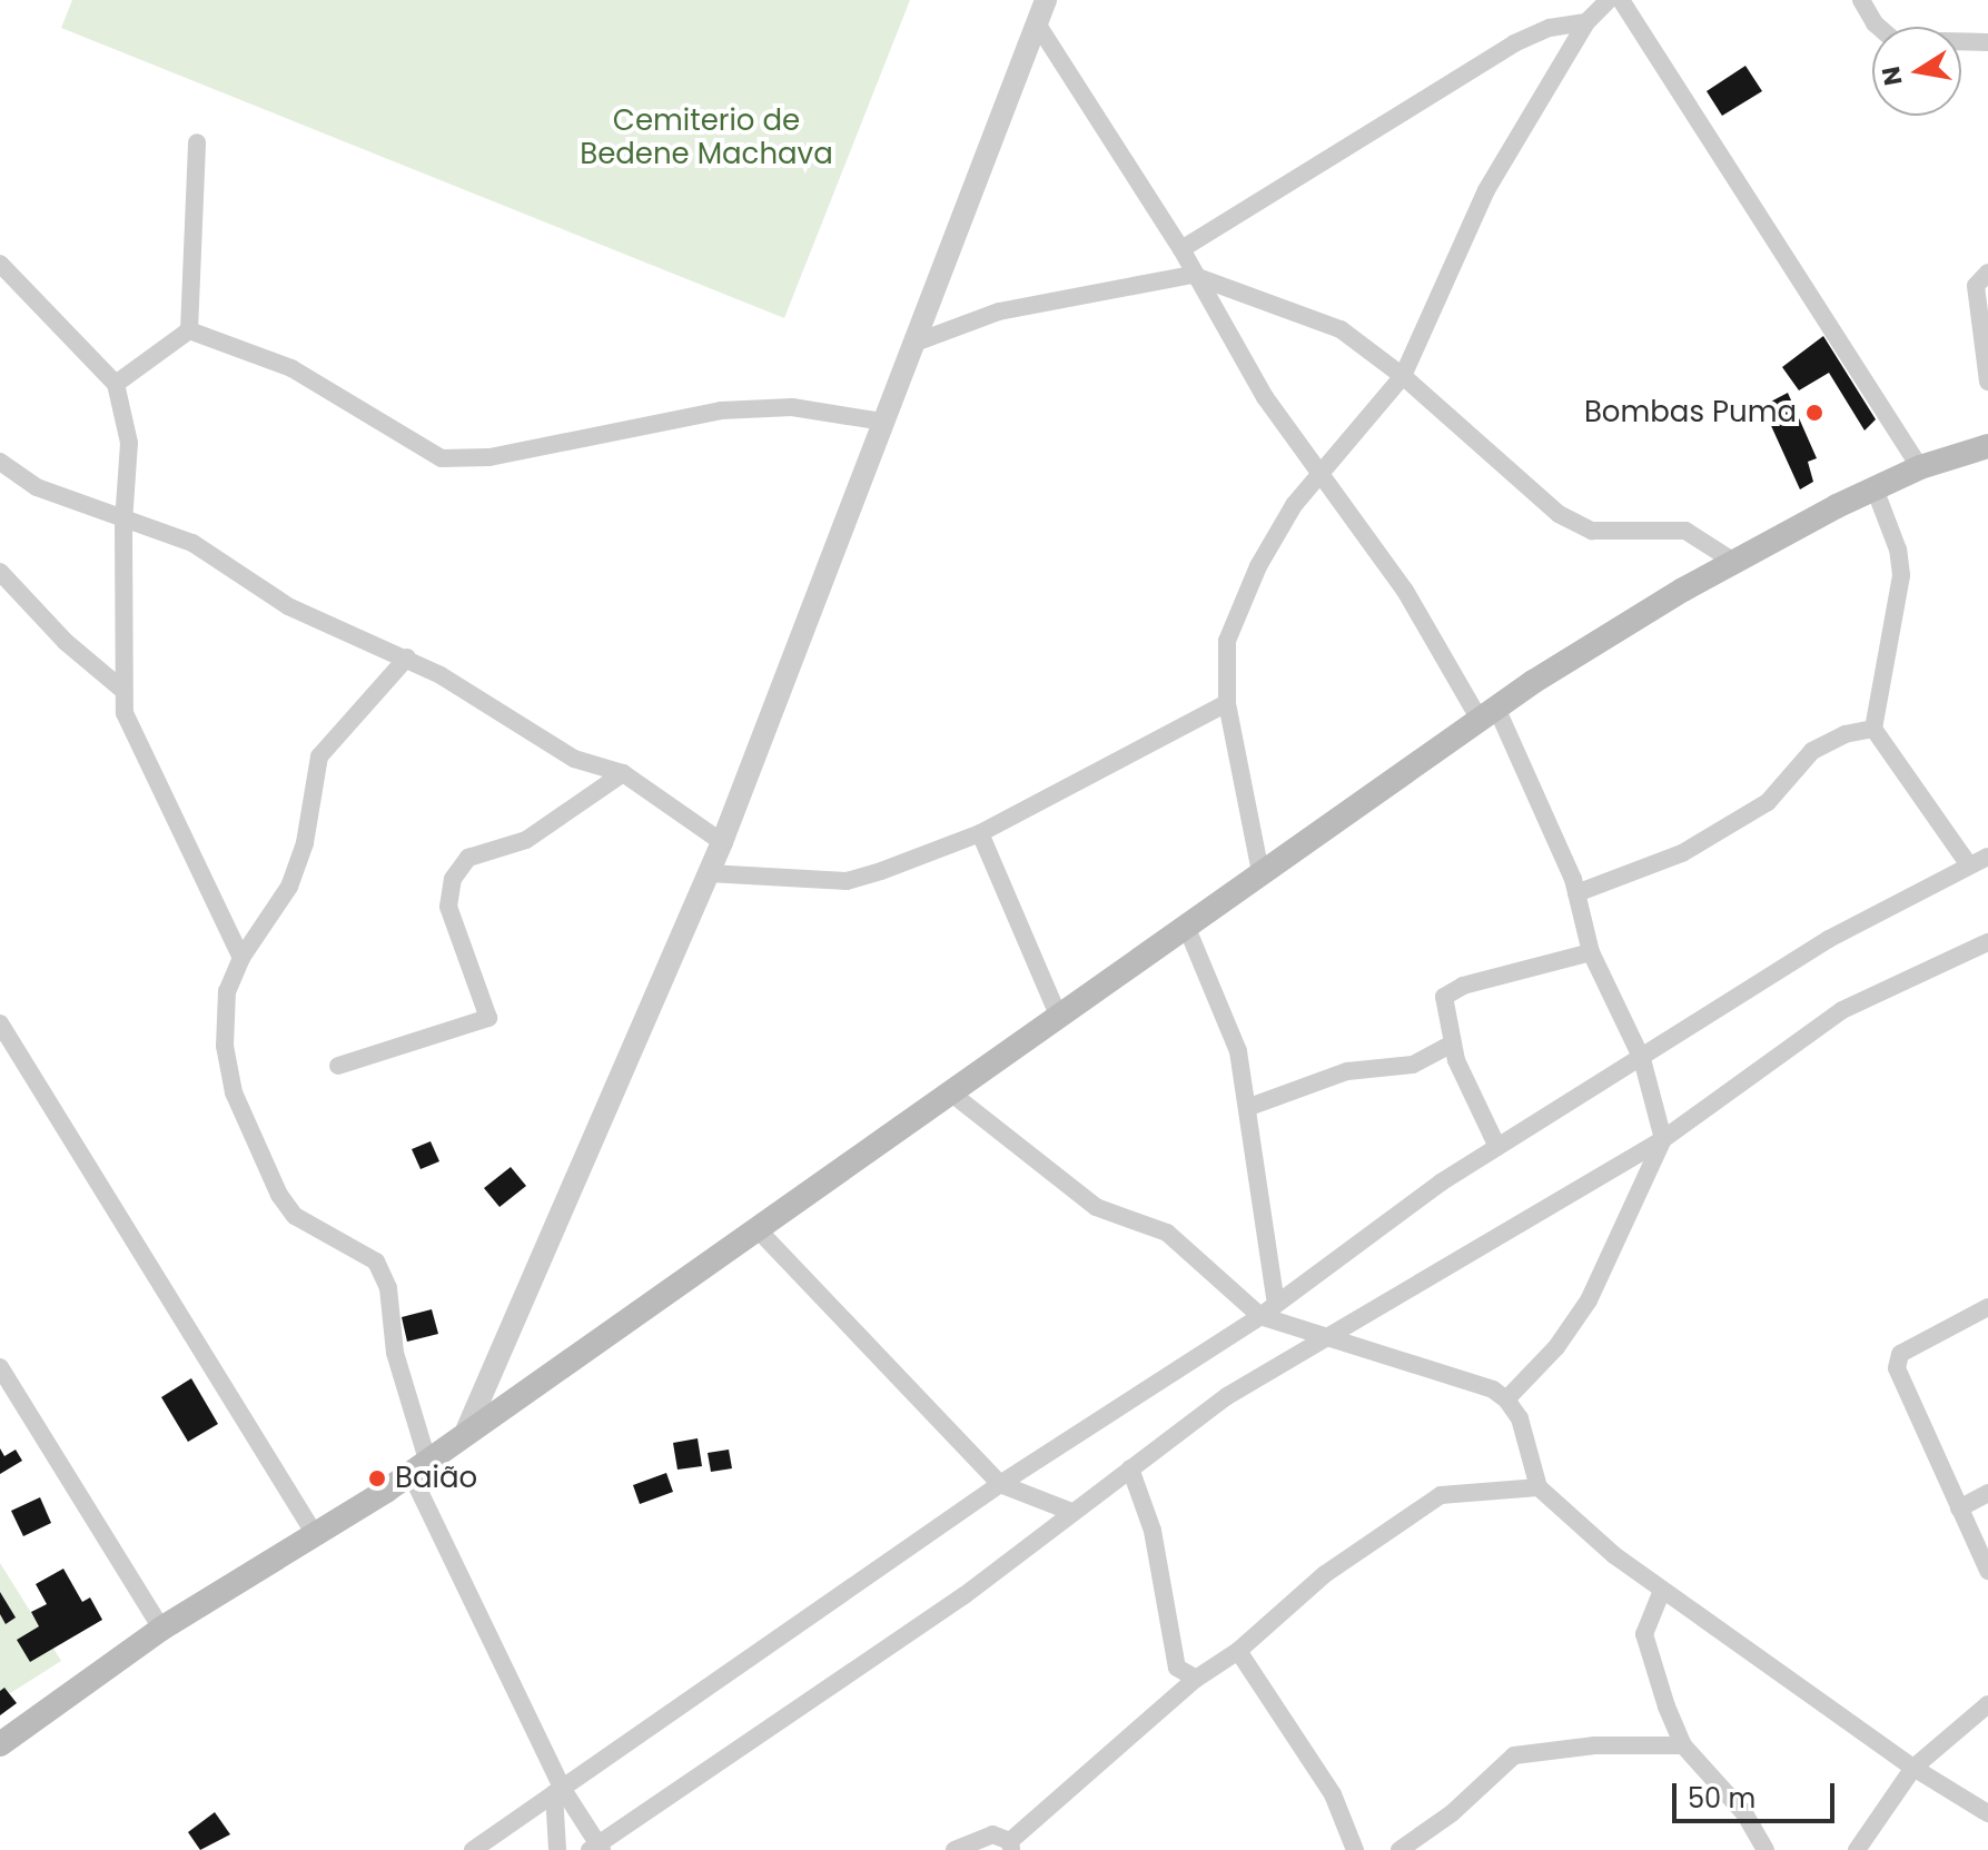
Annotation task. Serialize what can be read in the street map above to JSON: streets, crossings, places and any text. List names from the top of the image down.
{
  "parks": ["Cemiterio de Bedene Machava"],
  "places": ["Bombas Puma", "Baião"],
  "scale_bar": "50 m",
  "north": "left"
}
